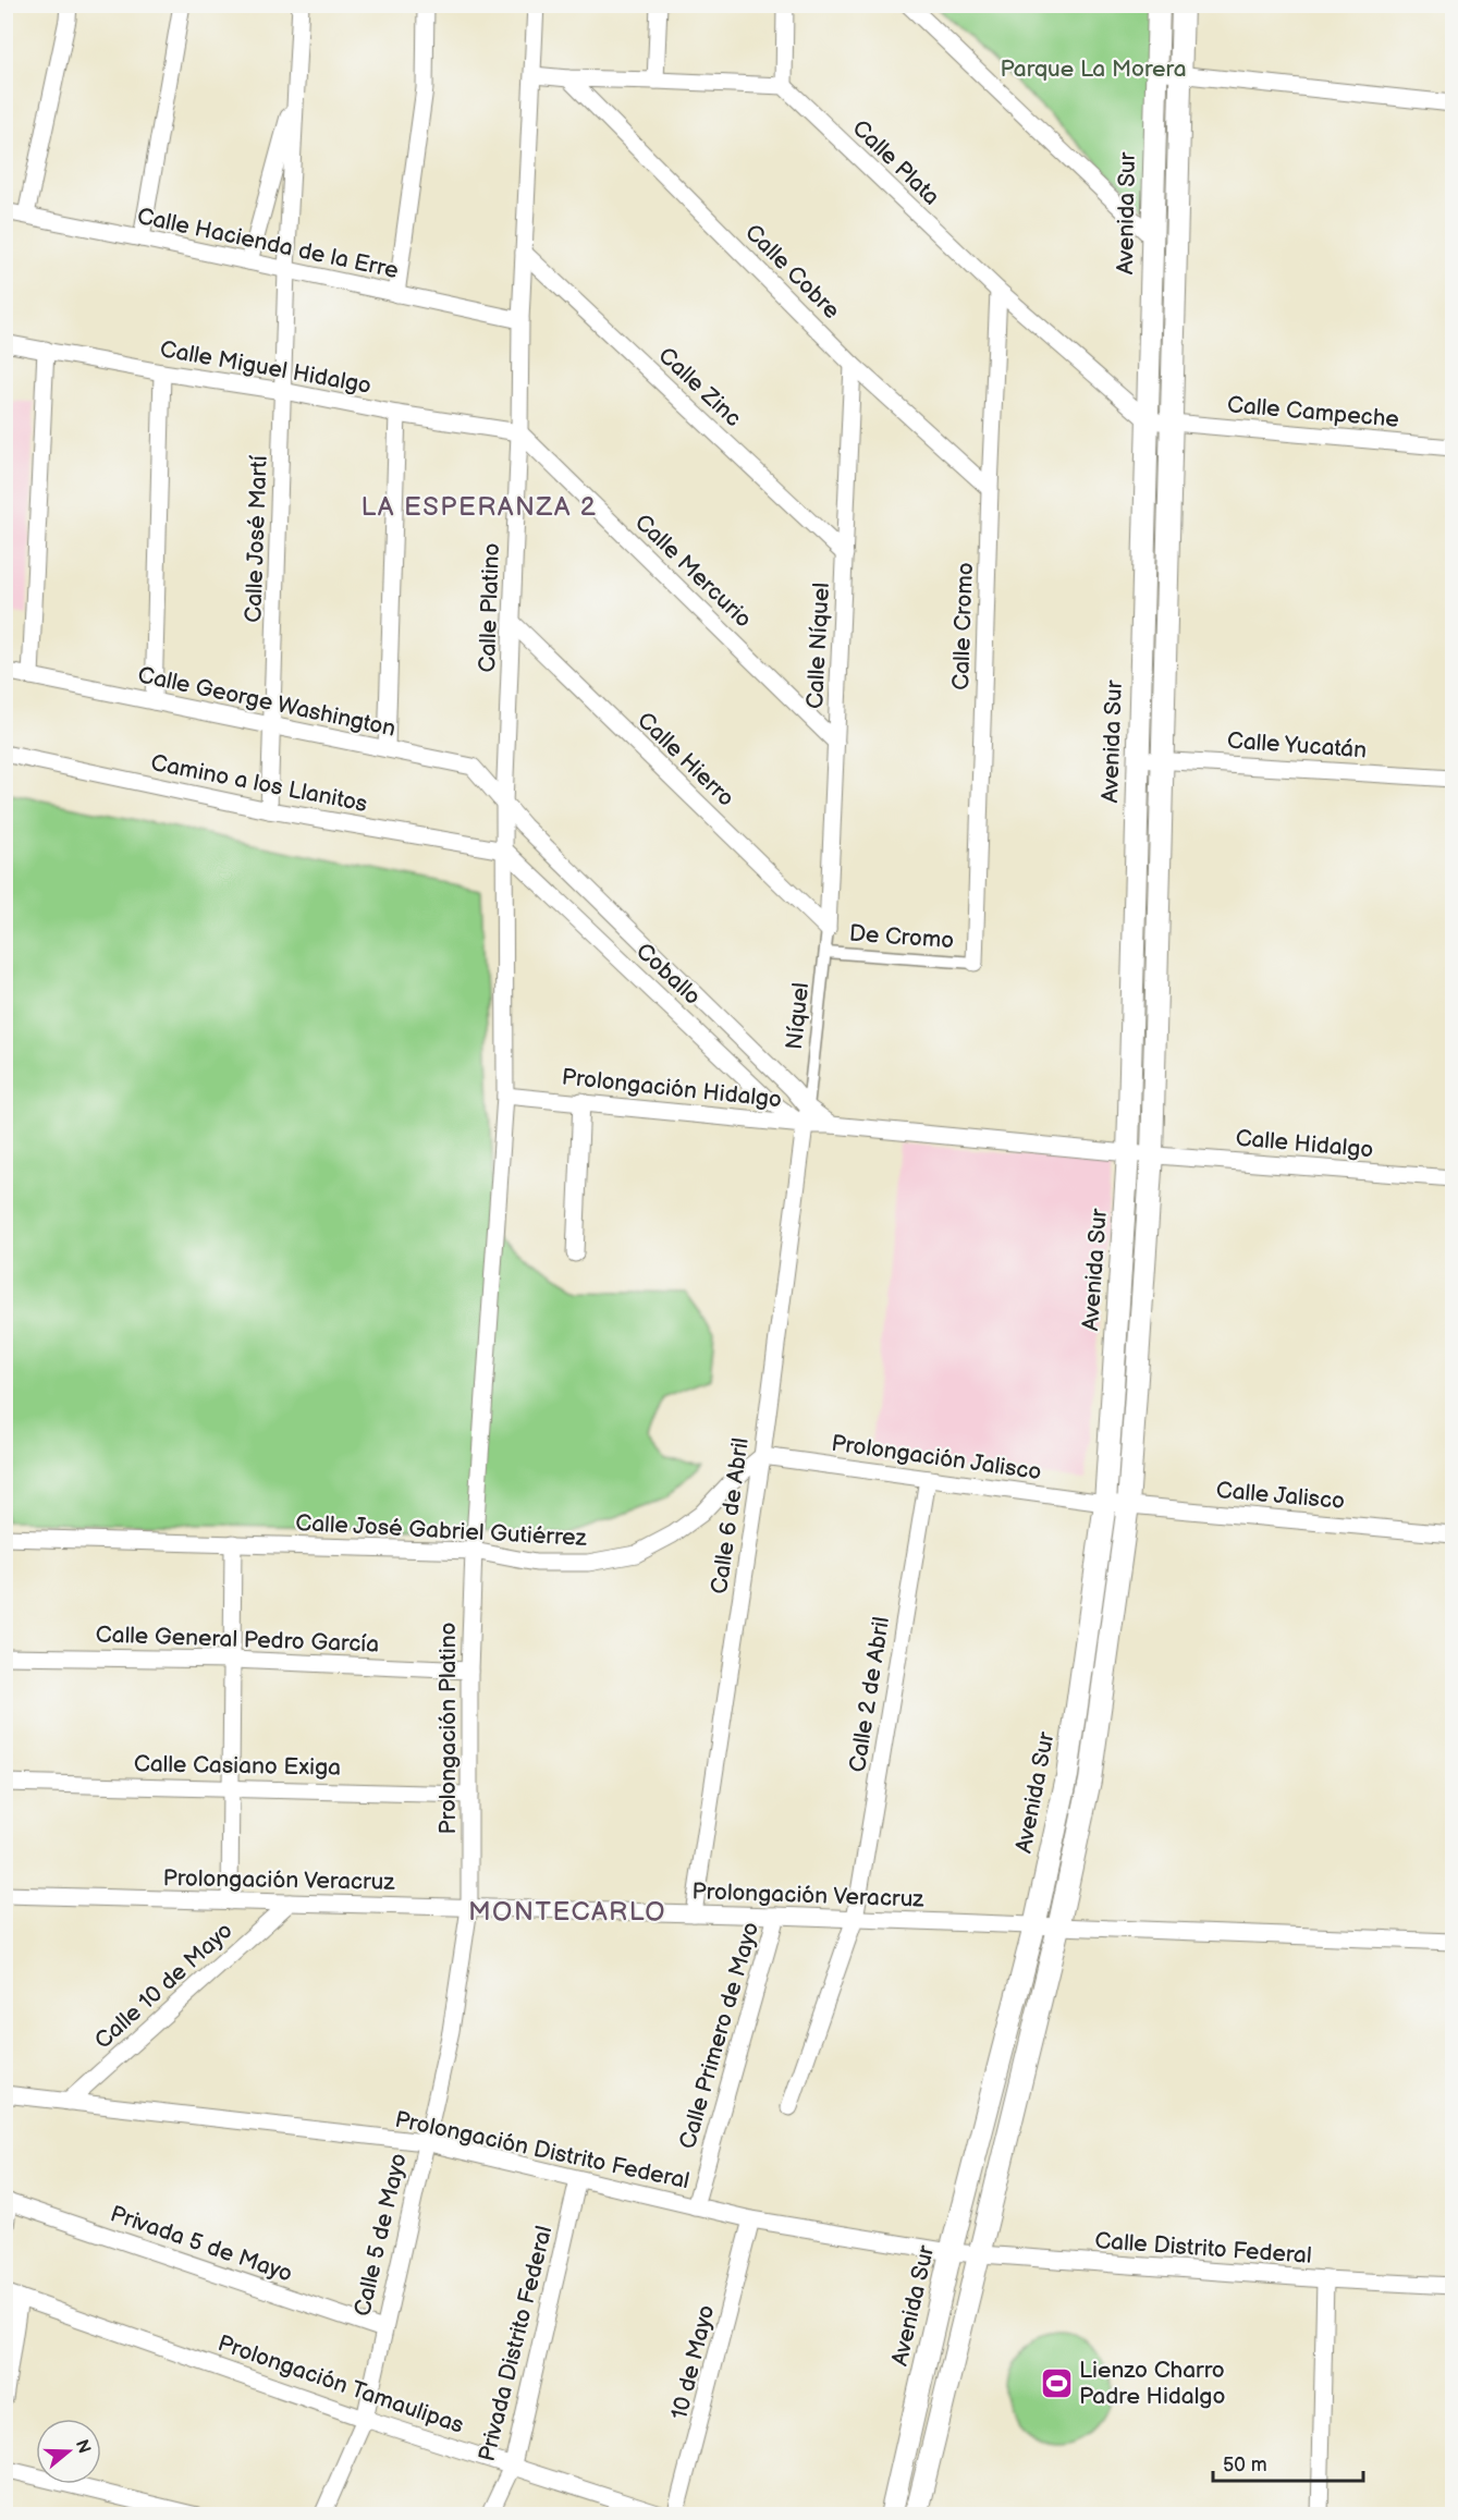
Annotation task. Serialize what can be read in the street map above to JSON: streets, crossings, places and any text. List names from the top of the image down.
{
  "streets": {
    "main road": ["Avenida Sur"],
    "street": [
      "Calle Plata",
      "Calle Hacienda de la Erre",
      "Calle Cobre",
      "Calle Miguel Hidalgo",
      "Calle Zinc",
      "Calle Campeche",
      "Calle José Martí",
      "Calle Mercurio",
      "Calle Platino",
      "Calle Cromo",
      "Calle Níquel",
      "Calle George Washington",
      "Calle Yucatán",
      "Calle Hierro",
      "Camino a los Llanitos",
      "De Cromo",
      "Coballo",
      "Níquel",
      "Prolongación Hidalgo",
      "Calle Hidalgo",
      "Prolongación Jalisco",
      "Calle Jalisco",
      "Calle 6 de Abril",
      "Calle José Gabriel Gutiérrez",
      "Calle General Pedro García",
      "Calle 2 de Abril",
      "Prolongación Platino",
      "Calle Casiano Exiga",
      "Prolongación Veracruz",
      "Calle 10 de Mayo",
      "Calle Primero de Mayo",
      "Prolongación Distrito Federal",
      "Calle 5 de Mayo",
      "Privada 5 de Mayo",
      "Calle Distrito Federal",
      "Privada Distrito Federal",
      "10 de Mayo",
      "Prolongación Tamaulipas"
    ]
  },
  "crossings": [
    ["Calle Plata", "Avenida Sur"],
    ["Calle Plata", "Calle Cromo"],
    ["Avenida Sur", "Calle Yucatán"],
    ["Avenida Sur", "Prolongación Hidalgo"],
    ["Avenida Sur", "Prolongación Jalisco"],
    ["Avenida Sur", "Calle Jalisco"],
    ["Avenida Sur", "Prolongación Veracruz"],
    ["Avenida Sur", "Prolongación Distrito Federal"],
    ["Avenida Sur", "Calle Distrito Federal"],
    ["Calle Hacienda de la Erre", "Calle José Martí"],
    ["Calle Hacienda de la Erre", "Calle Platino"],
    ["Calle Cobre", "Calle Cromo"],
    ["Calle Cobre", "Calle Níquel"],
    ["Calle Miguel Hidalgo", "Calle José Martí"],
    ["Calle Miguel Hidalgo", "Calle Mercurio"],
    ["Calle Miguel Hidalgo", "Calle Platino"],
    ["Calle Zinc", "Calle Platino"],
    ["Calle Zinc", "Calle Níquel"],
    ["Calle José Martí", "Calle George Washington"],
    ["Calle José Martí", "Camino a los Llanitos"],
    ["Calle Mercurio", "Calle Platino"],
    ["Calle Mercurio", "Calle Níquel"],
    ["Calle Platino", "Calle George Washington"],
    ["Calle Platino", "Calle Hierro"],
    ["Calle Platino", "Camino a los Llanitos"],
    ["Calle Platino", "Coballo"],
    ["Calle Platino", "Prolongación Hidalgo"],
    ["Calle Platino", "Prolongación Platino"],
    ["Calle Cromo", "De Cromo"],
    ["Calle Níquel", "Calle Hierro"],
    ["Calle Níquel", "Níquel"],
    ["Calle George Washington", "Coballo"],
    ["Calle Hierro", "Níquel"],
    ["Camino a los Llanitos", "Coballo"],
    ["De Cromo", "Níquel"],
    ["Coballo", "Níquel"],
    ["Coballo", "Prolongación Hidalgo"],
    ["Coballo", "Calle 6 de Abril"],
    ["Níquel", "Prolongación Hidalgo"],
    ["Níquel", "Calle 6 de Abril"],
    ["Prolongación Hidalgo", "Calle Hidalgo"],
    ["Prolongación Hidalgo", "Calle 6 de Abril"],
    ["Prolongación Hidalgo", "Prolongación Platino"],
    ["Prolongación Jalisco", "Calle Jalisco"],
    ["Prolongación Jalisco", "Calle 6 de Abril"],
    ["Prolongación Jalisco", "Calle José Gabriel Gutiérrez"],
    ["Prolongación Jalisco", "Calle 2 de Abril"],
    ["Calle 6 de Abril", "Calle José Gabriel Gutiérrez"],
    ["Calle 6 de Abril", "Prolongación Veracruz"],
    ["Calle José Gabriel Gutiérrez", "Prolongación Platino"],
    ["Calle General Pedro García", "Prolongación Platino"],
    ["Calle 2 de Abril", "Prolongación Veracruz"],
    ["Prolongación Platino", "Calle Casiano Exiga"],
    ["Prolongación Platino", "Prolongación Veracruz"],
    ["Prolongación Platino", "Calle 5 de Mayo"],
    ["Prolongación Veracruz", "Calle 10 de Mayo"],
    ["Prolongación Veracruz", "Calle Primero de Mayo"],
    ["Prolongación Veracruz", "Calle 5 de Mayo"],
    ["Calle 10 de Mayo", "Prolongación Distrito Federal"],
    ["Calle Primero de Mayo", "Prolongación Distrito Federal"],
    ["Prolongación Distrito Federal", "Calle 5 de Mayo"],
    ["Prolongación Distrito Federal", "Calle Distrito Federal"],
    ["Prolongación Distrito Federal", "Privada Distrito Federal"],
    ["Prolongación Distrito Federal", "10 de Mayo"],
    ["Calle 5 de Mayo", "Privada 5 de Mayo"],
    ["Calle 5 de Mayo", "Prolongación Tamaulipas"],
    ["Privada Distrito Federal", "Prolongación Tamaulipas"]
  ],
  "districts": ["LA ESPERANZA 2", "MONTECARLO"],
  "parks": ["Parque La Morera"],
  "places": {
    "sports": ["Lienzo Charro Padre Hidalgo"]
  },
  "scale_bar": "50 m",
  "north": "right"
}
